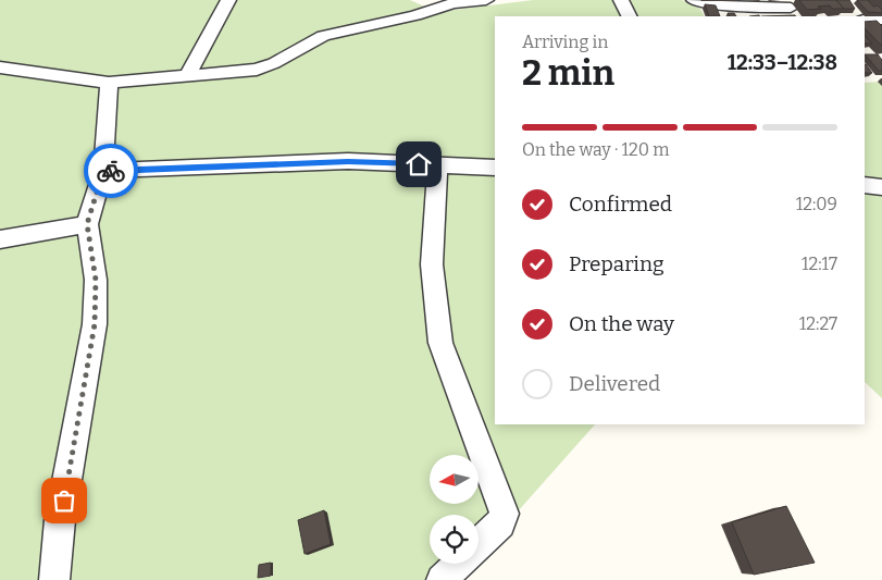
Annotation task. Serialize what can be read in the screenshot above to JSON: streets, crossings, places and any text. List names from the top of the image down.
{
  "north": "left",
  "page": {
    "heading": ["2 min", "Arriving in", "12:33–12:38"],
    "bar": "On the way · 120 m",
    "list": [
      ["Confirmed", "12:09"],
      ["Preparing", "12:17"],
      ["On the way", "12:27"],
      "Delivered"
    ]
  }
}
